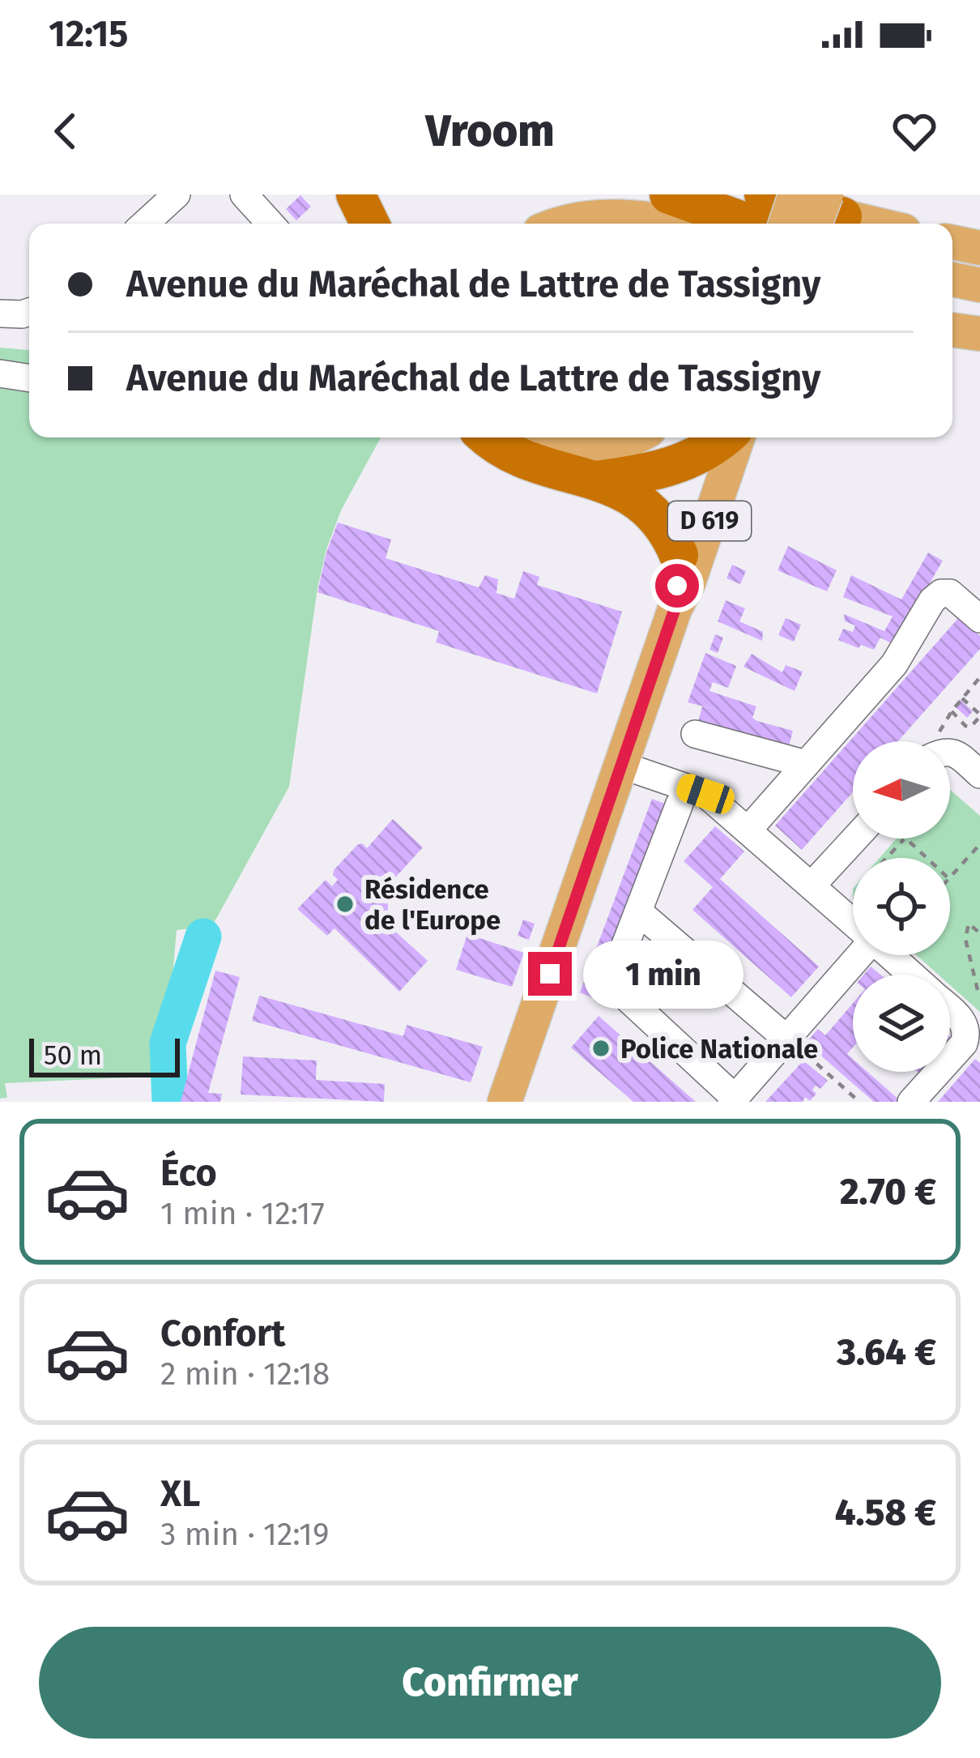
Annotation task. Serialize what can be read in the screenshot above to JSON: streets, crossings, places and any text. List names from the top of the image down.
{
  "streets": {
    "main road": ["D 619"]
  },
  "places": ["Résidence de l'Europe", "Police Nationale"],
  "scale_bar": "50 m",
  "north": "left",
  "page": {
    "status": "12:15",
    "header": "Vroom",
    "banner": ["Avenue du Maréchal de Lattre de Tassigny", "Avenue du Maréchal de Lattre de Tassigny"],
    "bubble": "1 min",
    "scale": "50 m",
    "list": [
      {
        "name": "Éco",
        "note": "1 min · 12:17",
        "value": "2.70 €"
      },
      {
        "name": "Confort",
        "note": "2 min · 12:18",
        "value": "3.64 €"
      },
      {
        "name": "XL",
        "note": "3 min · 12:19",
        "value": "4.58 €"
      }
    ],
    "buttons": "Confirmer"
  }
}
